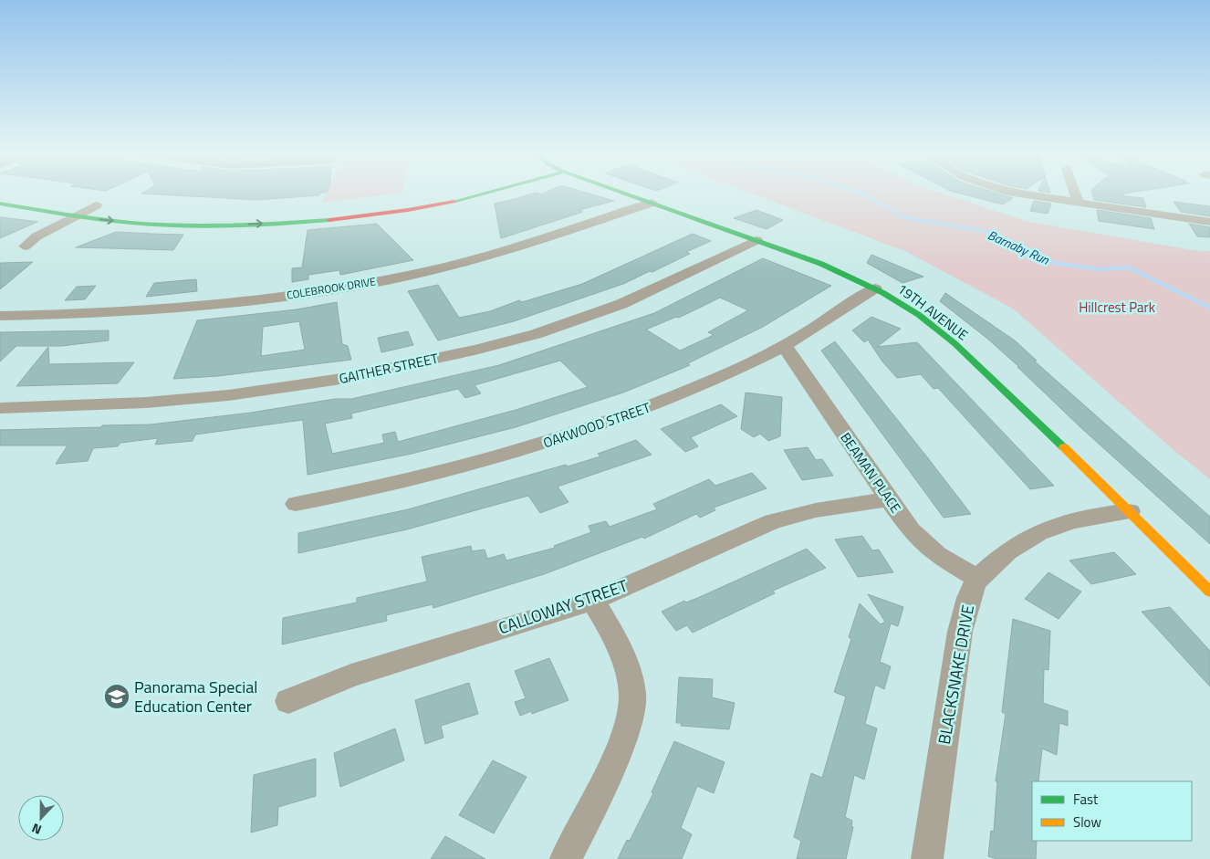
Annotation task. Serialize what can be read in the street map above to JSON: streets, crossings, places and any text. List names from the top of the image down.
{
  "streets": {
    "main road": ["19TH AVENUE"],
    "street": [
      "COLEBROOK DRIVE",
      "GAITHER STREET",
      "OAKWOOD STREET",
      "BEAMAN PLACE",
      "CALLOWAY STREET",
      "BLACKSNAKE DRIVE"
    ]
  },
  "crossings": [
    ["COLEBROOK DRIVE", "19TH AVENUE"],
    ["19TH AVENUE", "GAITHER STREET"],
    ["19TH AVENUE", "OAKWOOD STREET"],
    ["19TH AVENUE", "BLACKSNAKE DRIVE"],
    ["OAKWOOD STREET", "BEAMAN PLACE"],
    ["BEAMAN PLACE", "CALLOWAY STREET"],
    ["BEAMAN PLACE", "BLACKSNAKE DRIVE"]
  ],
  "water": ["Barnaby Run"],
  "parks": ["Hillcrest Park"],
  "places": {
    "school or university": ["Panorama Special Education Center"]
  },
  "legend": ["Fast", "Slow"],
  "north": "bottom"
}
